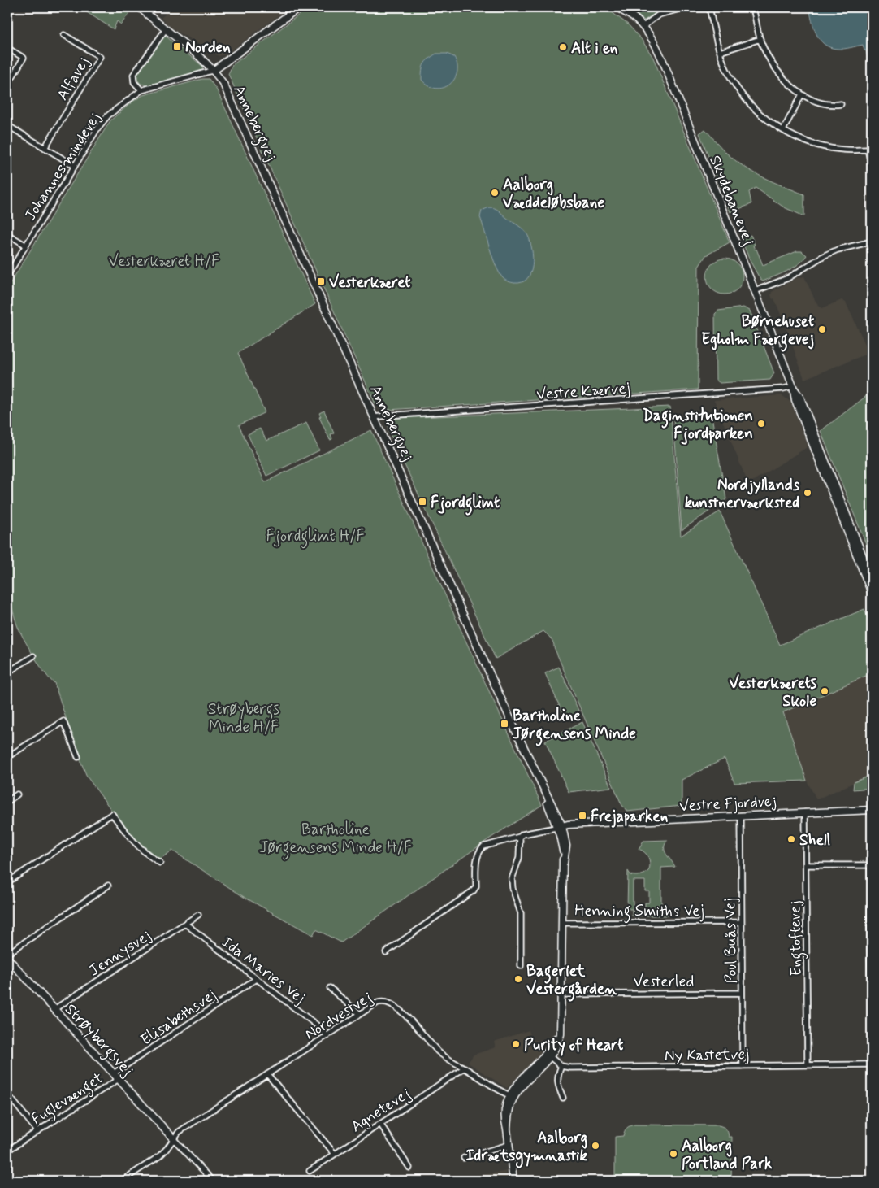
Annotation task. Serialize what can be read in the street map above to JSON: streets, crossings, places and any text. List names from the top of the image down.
{
  "streets": {
    "street": [
      "Alfavej",
      "Annebergvej",
      "Johannesmindevej",
      "Skydebanevej",
      "Vestre Kærvej",
      "Vestre Fjordvej",
      "Henning Smiths Vej",
      "Engtoftevej",
      "Poul Buås Vej",
      "Jennysvej",
      "Ida Maries Vej",
      "Vesterled",
      "Nordvestvej",
      "Elisabethsvej",
      "Strøybergsvej",
      "Ny Kastetvej",
      "Fuglevænget",
      "Agnetevej"
    ]
  },
  "crossings": [
    ["Annebergvej", "Johannesmindevej"],
    ["Annebergvej", "Vestre Kærvej"],
    ["Annebergvej", "Vestre Fjordvej"],
    ["Annebergvej", "Henning Smiths Vej"],
    ["Annebergvej", "Vesterled"],
    ["Annebergvej", "Nordvestvej"],
    ["Skydebanevej", "Vestre Kærvej"],
    ["Vestre Fjordvej", "Engtoftevej"],
    ["Vestre Fjordvej", "Poul Buås Vej"],
    ["Henning Smiths Vej", "Poul Buås Vej"],
    ["Engtoftevej", "Ny Kastetvej"],
    ["Poul Buås Vej", "Vesterled"],
    ["Poul Buås Vej", "Ny Kastetvej"],
    ["Jennysvej", "Ida Maries Vej"],
    ["Jennysvej", "Strøybergsvej"],
    ["Ida Maries Vej", "Nordvestvej"],
    ["Ida Maries Vej", "Elisabethsvej"],
    ["Nordvestvej", "Strøybergsvej"],
    ["Nordvestvej", "Agnetevej"],
    ["Elisabethsvej", "Strøybergsvej"],
    ["Strøybergsvej", "Fuglevænget"]
  ],
  "parks": [
    "Vesterkæret H/F",
    "Fjordglimt H/F",
    "Strøybergs Minde H/F",
    "Bartholine Jørgensens Minde H/F"
  ],
  "places": {
    "transit": [
      "Norden",
      "Vesterkæret",
      "Fjordglimt",
      "Bartholine Jørgensens Minde",
      "Frejaparken"
    ],
    "other": [
      "Alt i en",
      "Aalborg Væddeløbsbane",
      "Børnehuset Egholm Færgevej",
      "Daginstitutionen Fjordparken",
      "Nordjyllands kunstnerværksted",
      "Vesterkærets Skole",
      "Shell",
      "Bageriet Vestergården",
      "Purity of Heart",
      "Aalborg Idrætsgymnastik",
      "Aalborg Portland Park"
    ]
  }
}
